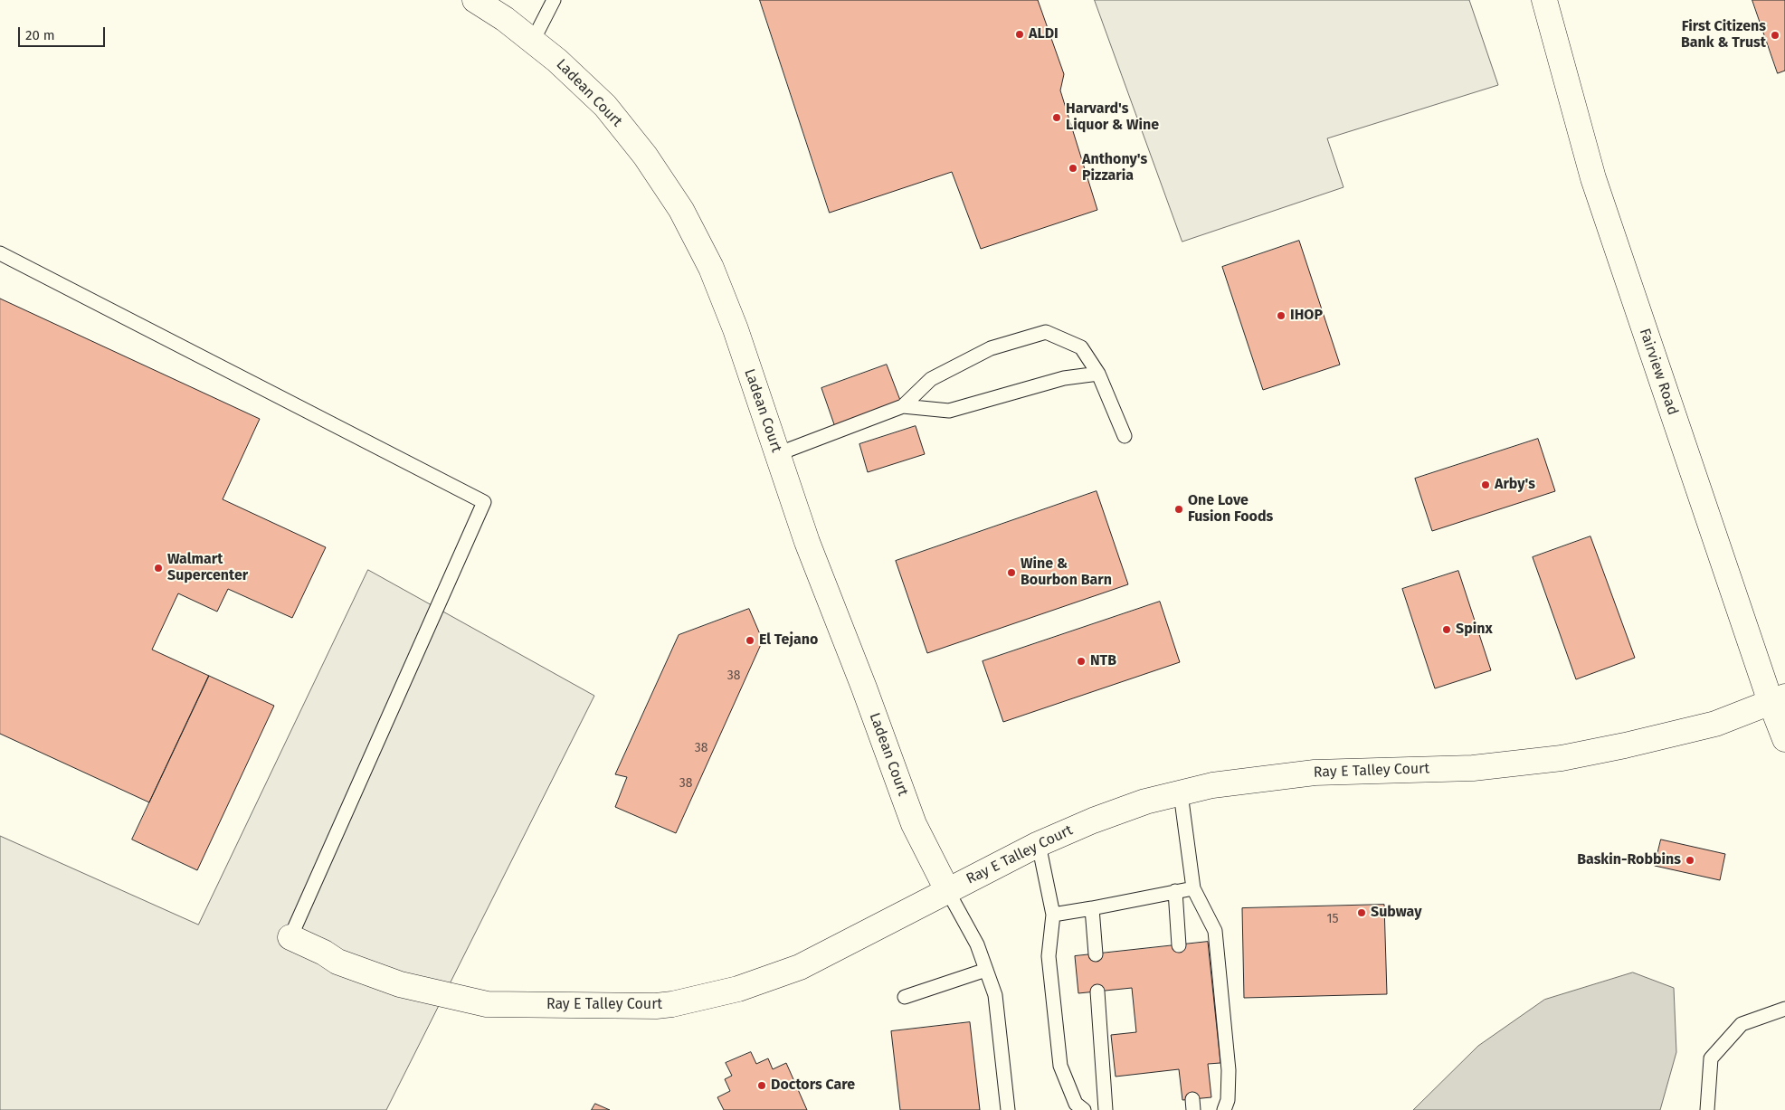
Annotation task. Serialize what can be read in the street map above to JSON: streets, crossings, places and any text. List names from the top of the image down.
{
  "streets": {
    "street": ["Ladean Court", "Fairview Road", "Ray E Talley Court"]
  },
  "crossings": [
    ["Ladean Court", "Ray E Talley Court"],
    ["Fairview Road", "Ray E Talley Court"]
  ],
  "places": [
    "ALDI",
    "First Citizens Bank & Trust",
    "Harvard's Liquor & Wine",
    "Anthony's Pizzaria",
    "IHOP",
    "Arby's",
    "One Love Fusion Foods",
    "Walmart Supercenter",
    "Wine & Bourbon Barn",
    "Spinx",
    "El Tejano",
    "NTB",
    "Baskin-Robbins",
    "Subway",
    "Doctors Care"
  ],
  "house_numbers": [
    "38",
    "38",
    "38",
    "15"
  ],
  "scale_bar": "20 m"
}
